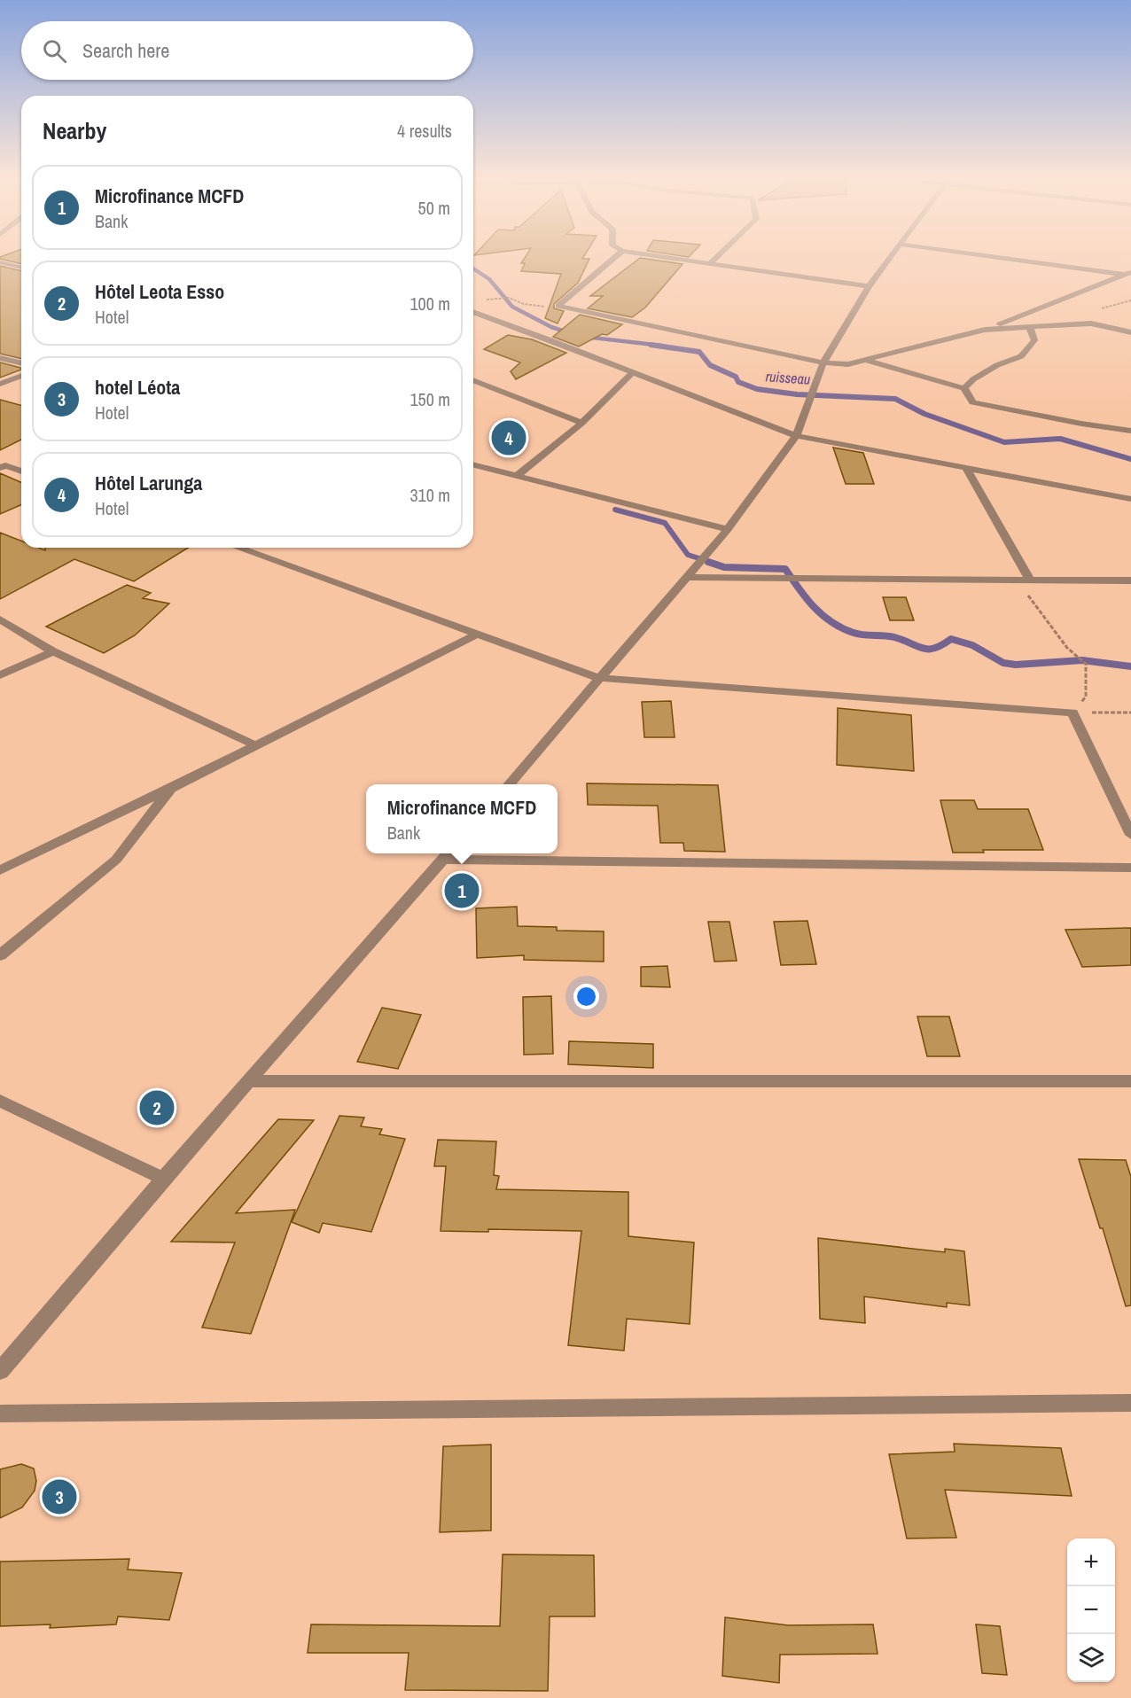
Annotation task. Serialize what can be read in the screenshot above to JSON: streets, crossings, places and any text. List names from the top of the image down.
{
  "water": ["ruisseau"],
  "page": {
    "search": "Search here",
    "heading": ["Nearby", "4 results"],
    "list": [
      {
        "mark": "1",
        "name": "Microfinance MCFD",
        "note": "Bank",
        "value": "50 m"
      },
      {
        "mark": "2",
        "name": "Hôtel Leota Esso",
        "note": "Hotel",
        "value": "100 m"
      },
      {
        "mark": "3",
        "name": "hotel Léota",
        "note": "Hotel",
        "value": "150 m"
      },
      {
        "mark": "4",
        "name": "Hôtel Larunga",
        "note": "Hotel",
        "value": "310 m"
      }
    ],
    "pins": [
      "4",
      "1",
      "2",
      "3"
    ],
    "popup": ["Microfinance MCFD", "Bank"],
    "map_buttons": ["+", "−"]
  }
}
